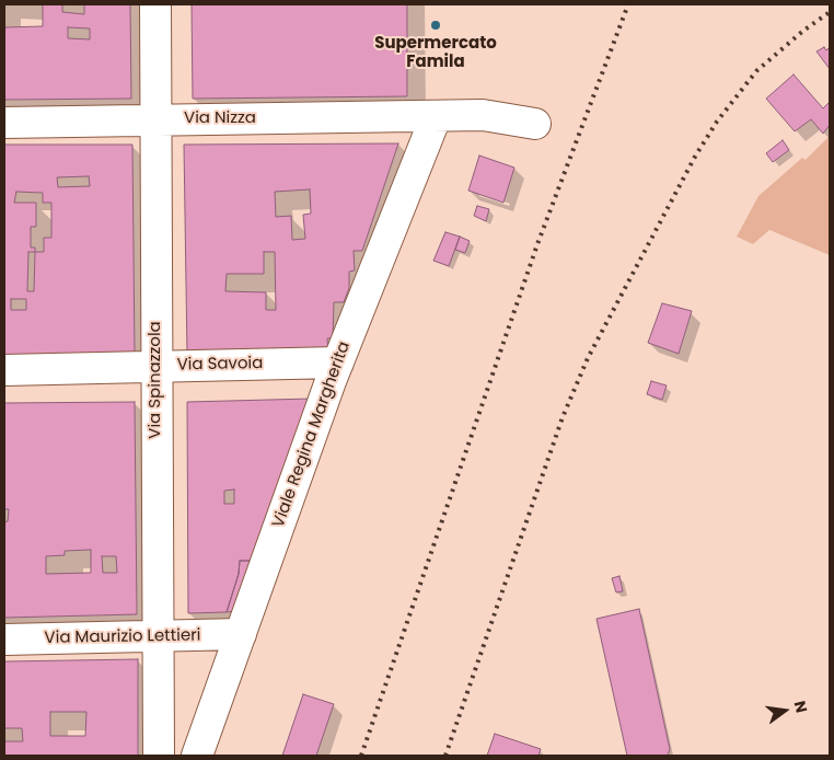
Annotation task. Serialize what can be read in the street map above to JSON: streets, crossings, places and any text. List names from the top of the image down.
{
  "streets": {
    "street": [
      "Via Nizza",
      "Via Savoia",
      "Via Spinazzola",
      "Viale Regina Margherita",
      "Via Maurizio Lettieri"
    ]
  },
  "crossings": [
    ["Via Nizza", "Via Spinazzola"],
    ["Via Nizza", "Viale Regina Margherita"],
    ["Via Savoia", "Via Spinazzola"],
    ["Via Savoia", "Viale Regina Margherita"],
    ["Via Spinazzola", "Via Maurizio Lettieri"],
    ["Viale Regina Margherita", "Via Maurizio Lettieri"]
  ],
  "places": ["Supermercato Famila"],
  "north": "right"
}
